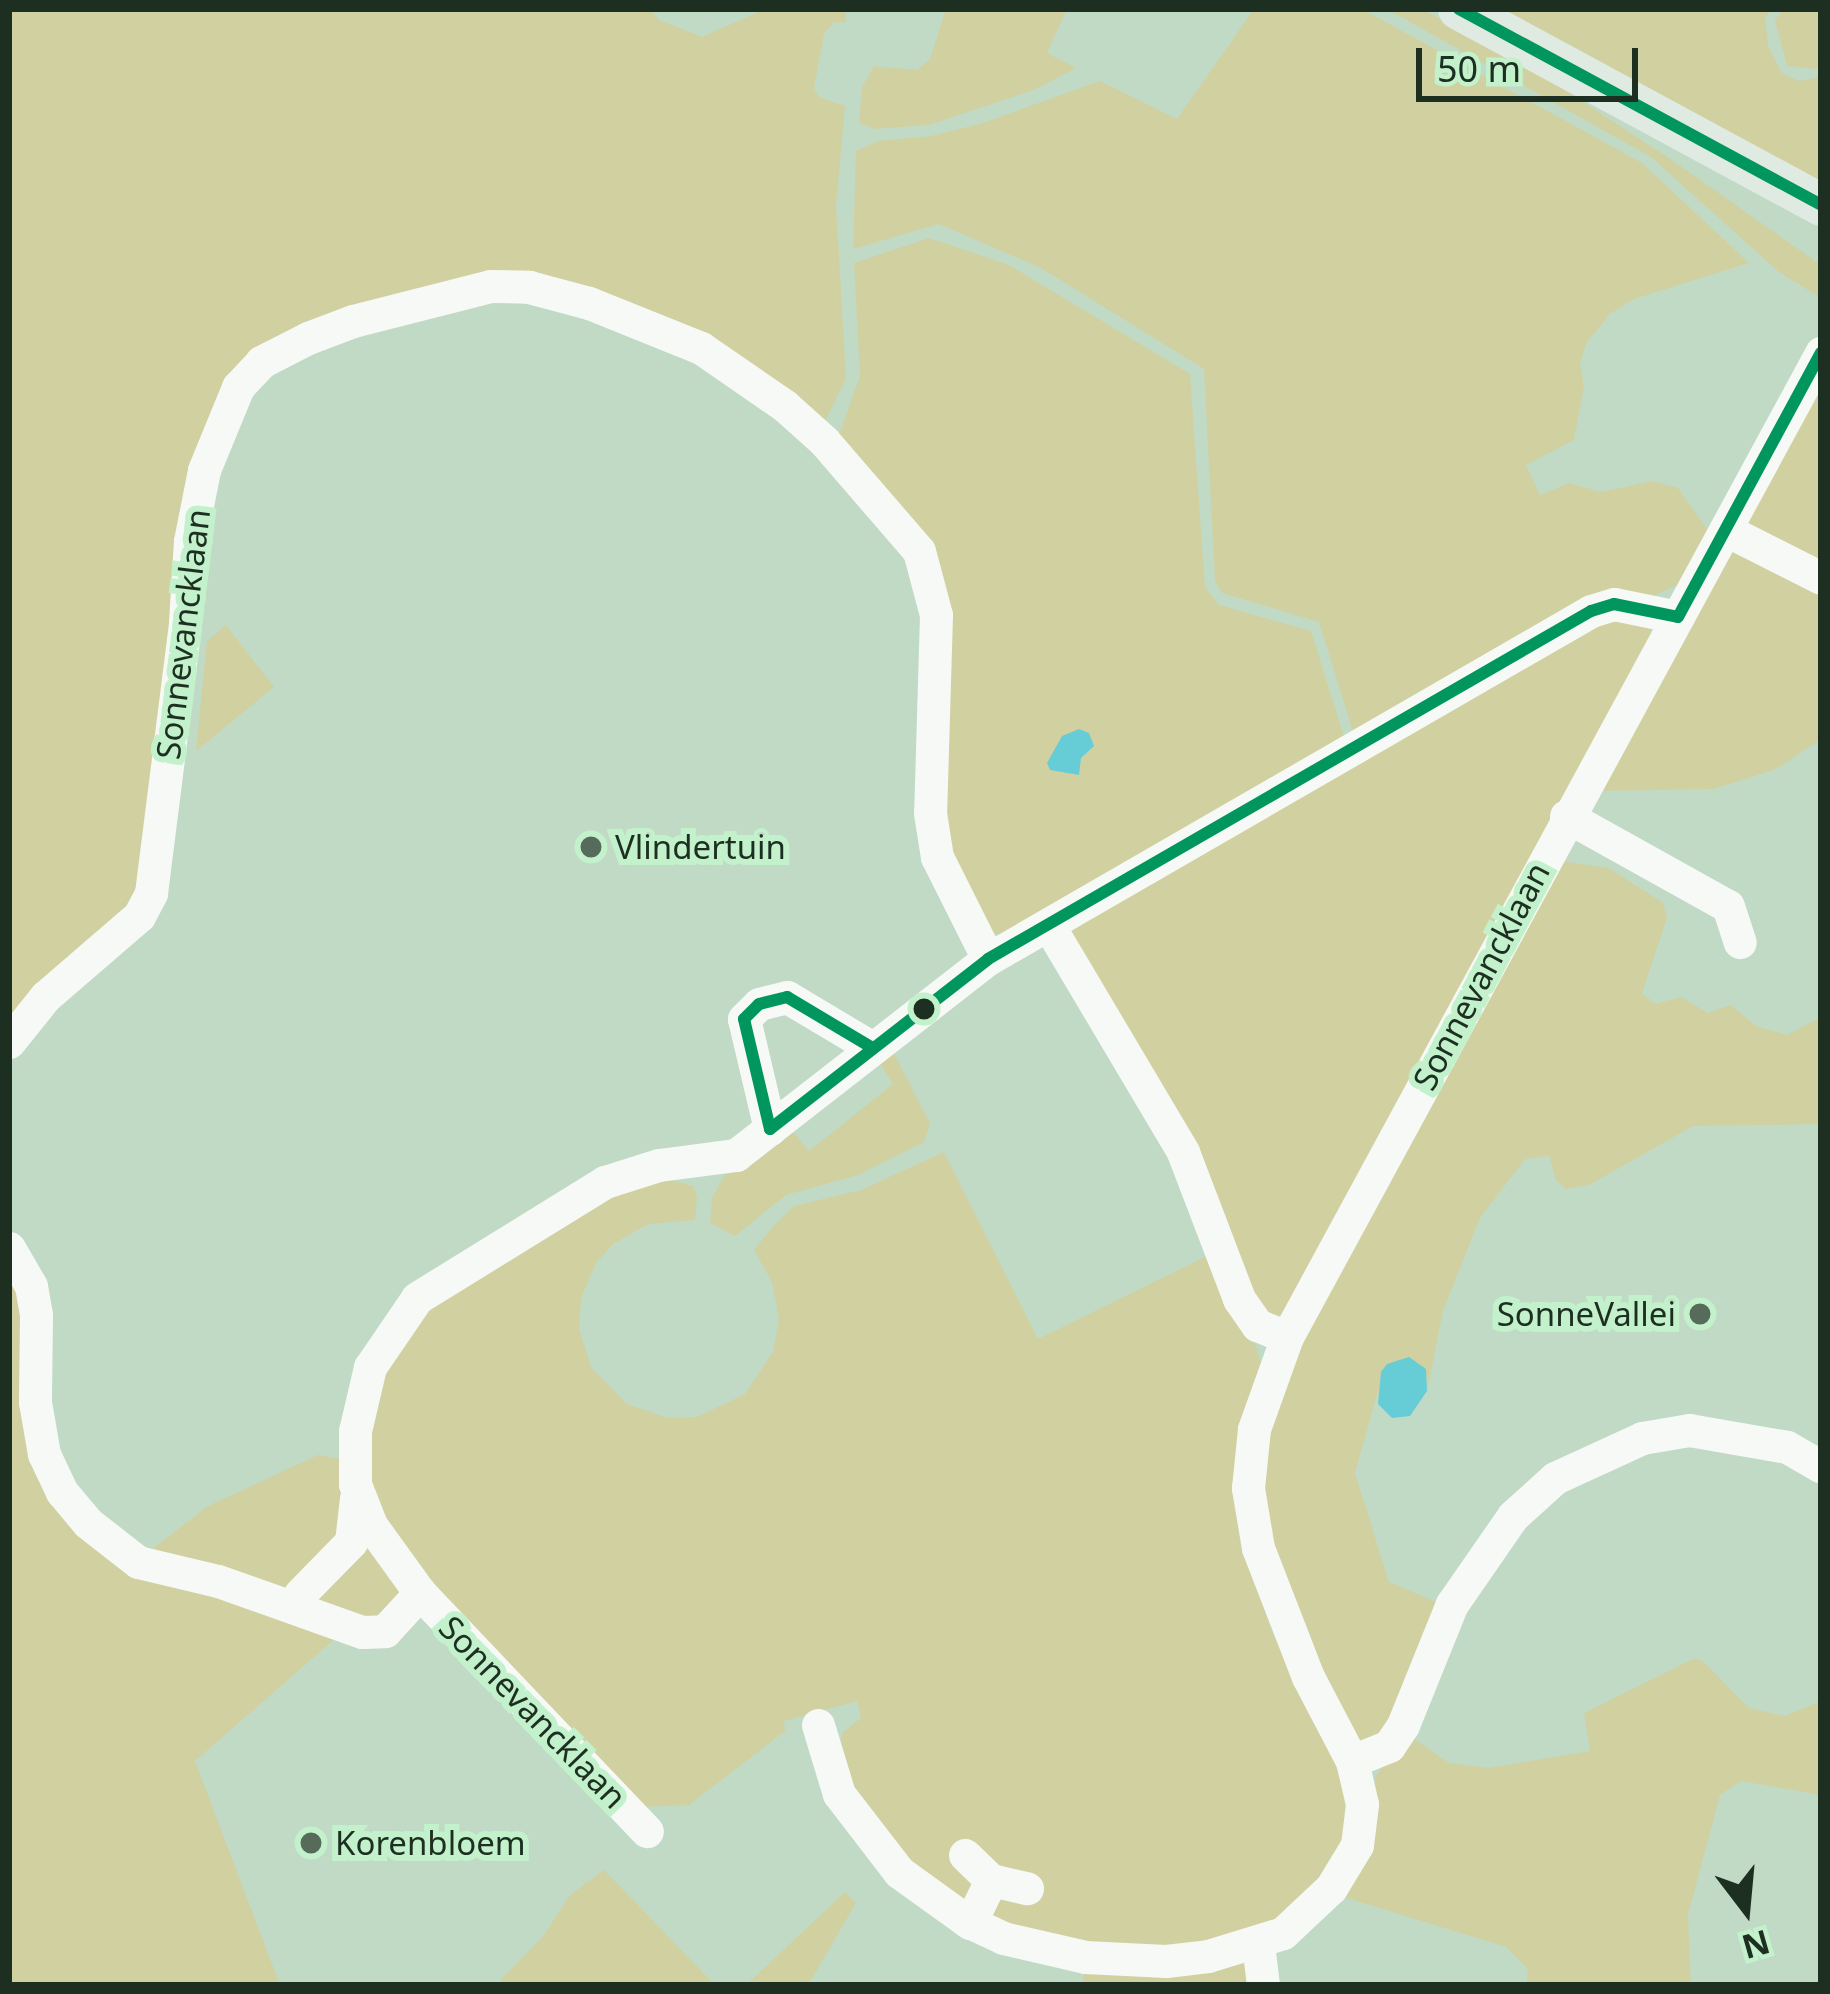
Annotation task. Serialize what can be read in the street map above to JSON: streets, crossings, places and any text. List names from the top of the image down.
{
  "streets": {
    "street": ["Sonnevancklaan"]
  },
  "places": ["Vlindertuin", "SonneVallei", "Korenbloem"],
  "scale_bar": "50 m",
  "north": "bottom"
}
